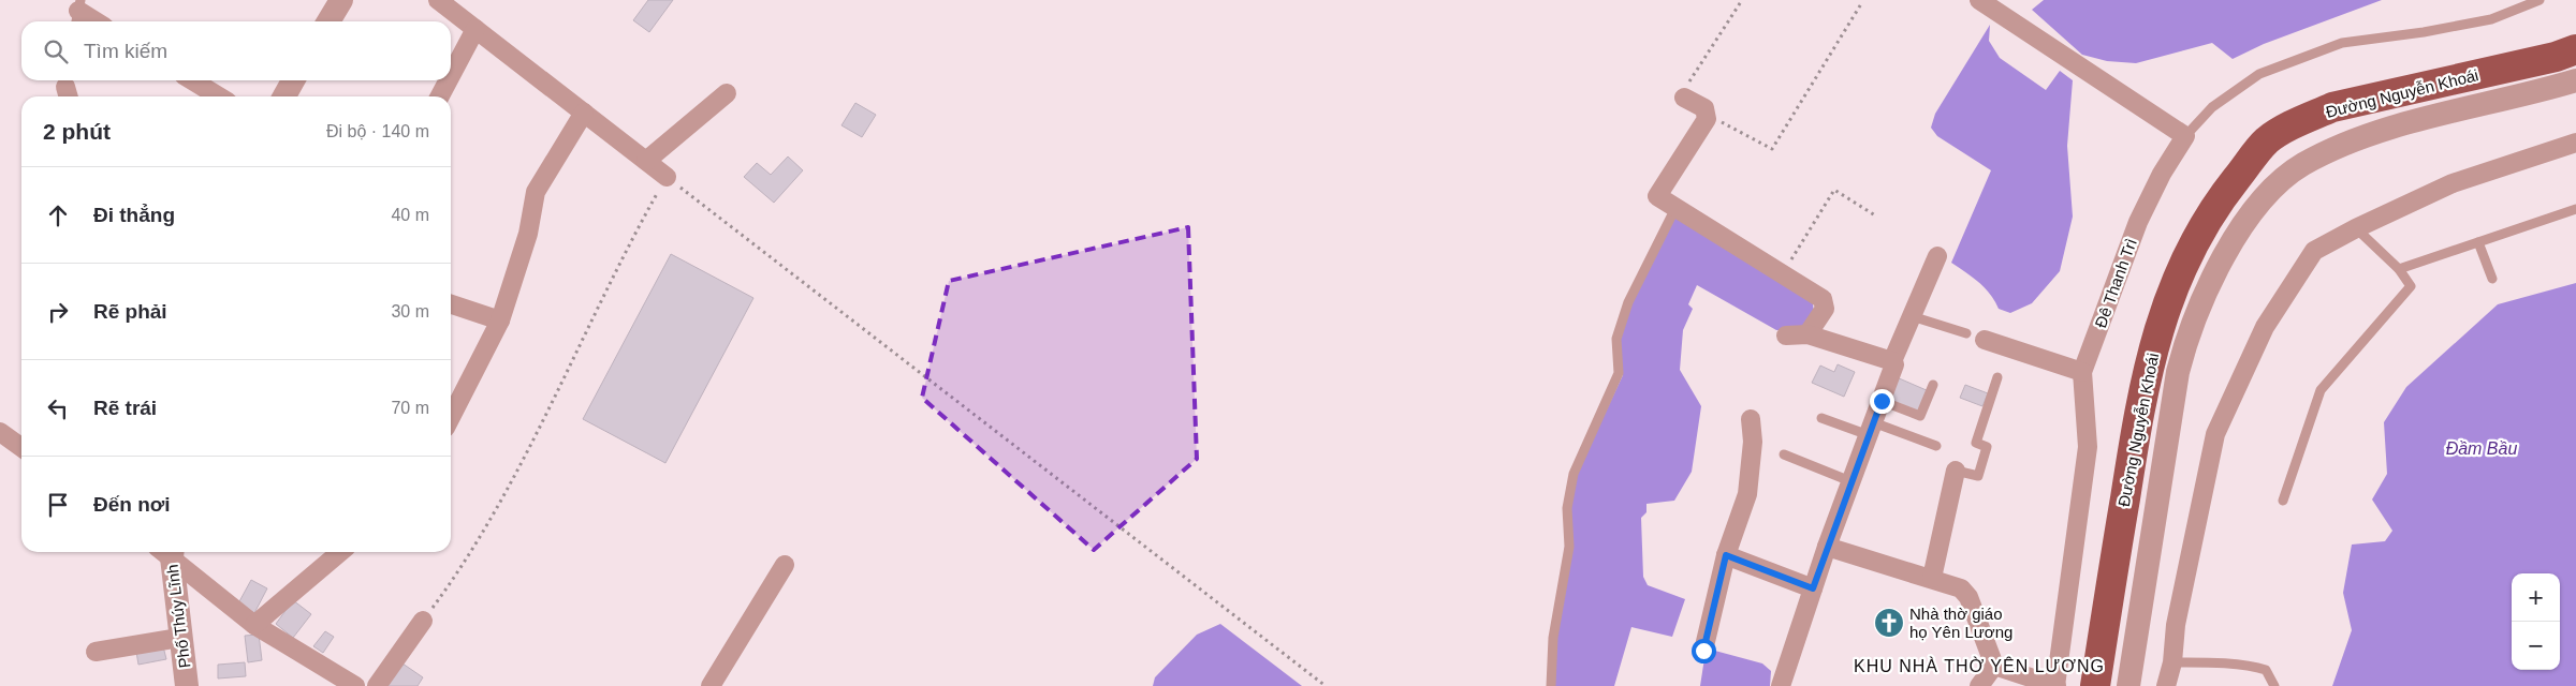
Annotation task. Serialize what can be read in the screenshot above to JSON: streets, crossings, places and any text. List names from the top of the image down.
{
  "streets": {
    "main road": ["Đường Nguyễn Khoái"],
    "street": ["Đê Thanh Trì", "Phố Thúy Lĩnh"]
  },
  "districts": ["KHU NHÀ THỜ YÊN LƯƠNG"],
  "water": ["Đầm Bầu"],
  "places": {
    "church": ["Nhà thờ giáo họ Yên Lương"]
  },
  "page": {
    "search": "Tìm kiếm",
    "heading": ["2 phút", "Đi bộ · 140 m"],
    "list": [
      ["Đi thẳng", "40 m"],
      ["Rẽ phải", "30 m"],
      ["Rẽ trái", "70 m"],
      "Đến nơi"
    ],
    "map_buttons": ["+", "−"]
  }
}
